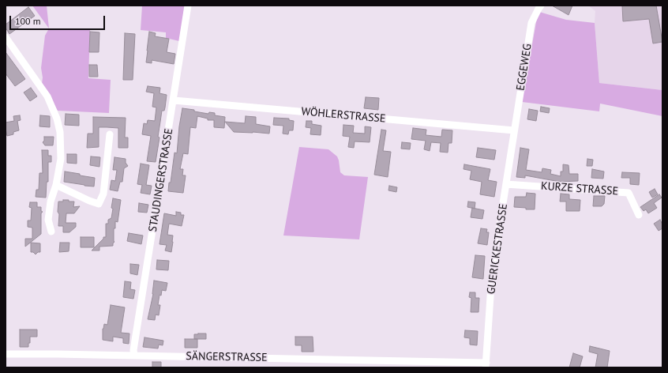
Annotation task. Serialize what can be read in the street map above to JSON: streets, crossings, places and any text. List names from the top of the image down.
{
  "streets": {
    "street": [
      "EGGEWEG",
      "WÖHLERSTRASSE",
      "STAUDINGERSTRASSE",
      "KURZE STRASSE",
      "GUERICKESTRASSE",
      "SÄNGERSTRASSE"
    ]
  },
  "crossings": [
    ["EGGEWEG", "WÖHLERSTRASSE"],
    ["EGGEWEG", "GUERICKESTRASSE"],
    ["WÖHLERSTRASSE", "STAUDINGERSTRASSE"],
    ["WÖHLERSTRASSE", "GUERICKESTRASSE"],
    ["STAUDINGERSTRASSE", "SÄNGERSTRASSE"],
    ["KURZE STRASSE", "GUERICKESTRASSE"],
    ["GUERICKESTRASSE", "SÄNGERSTRASSE"]
  ],
  "scale_bar": "100 m"
}
